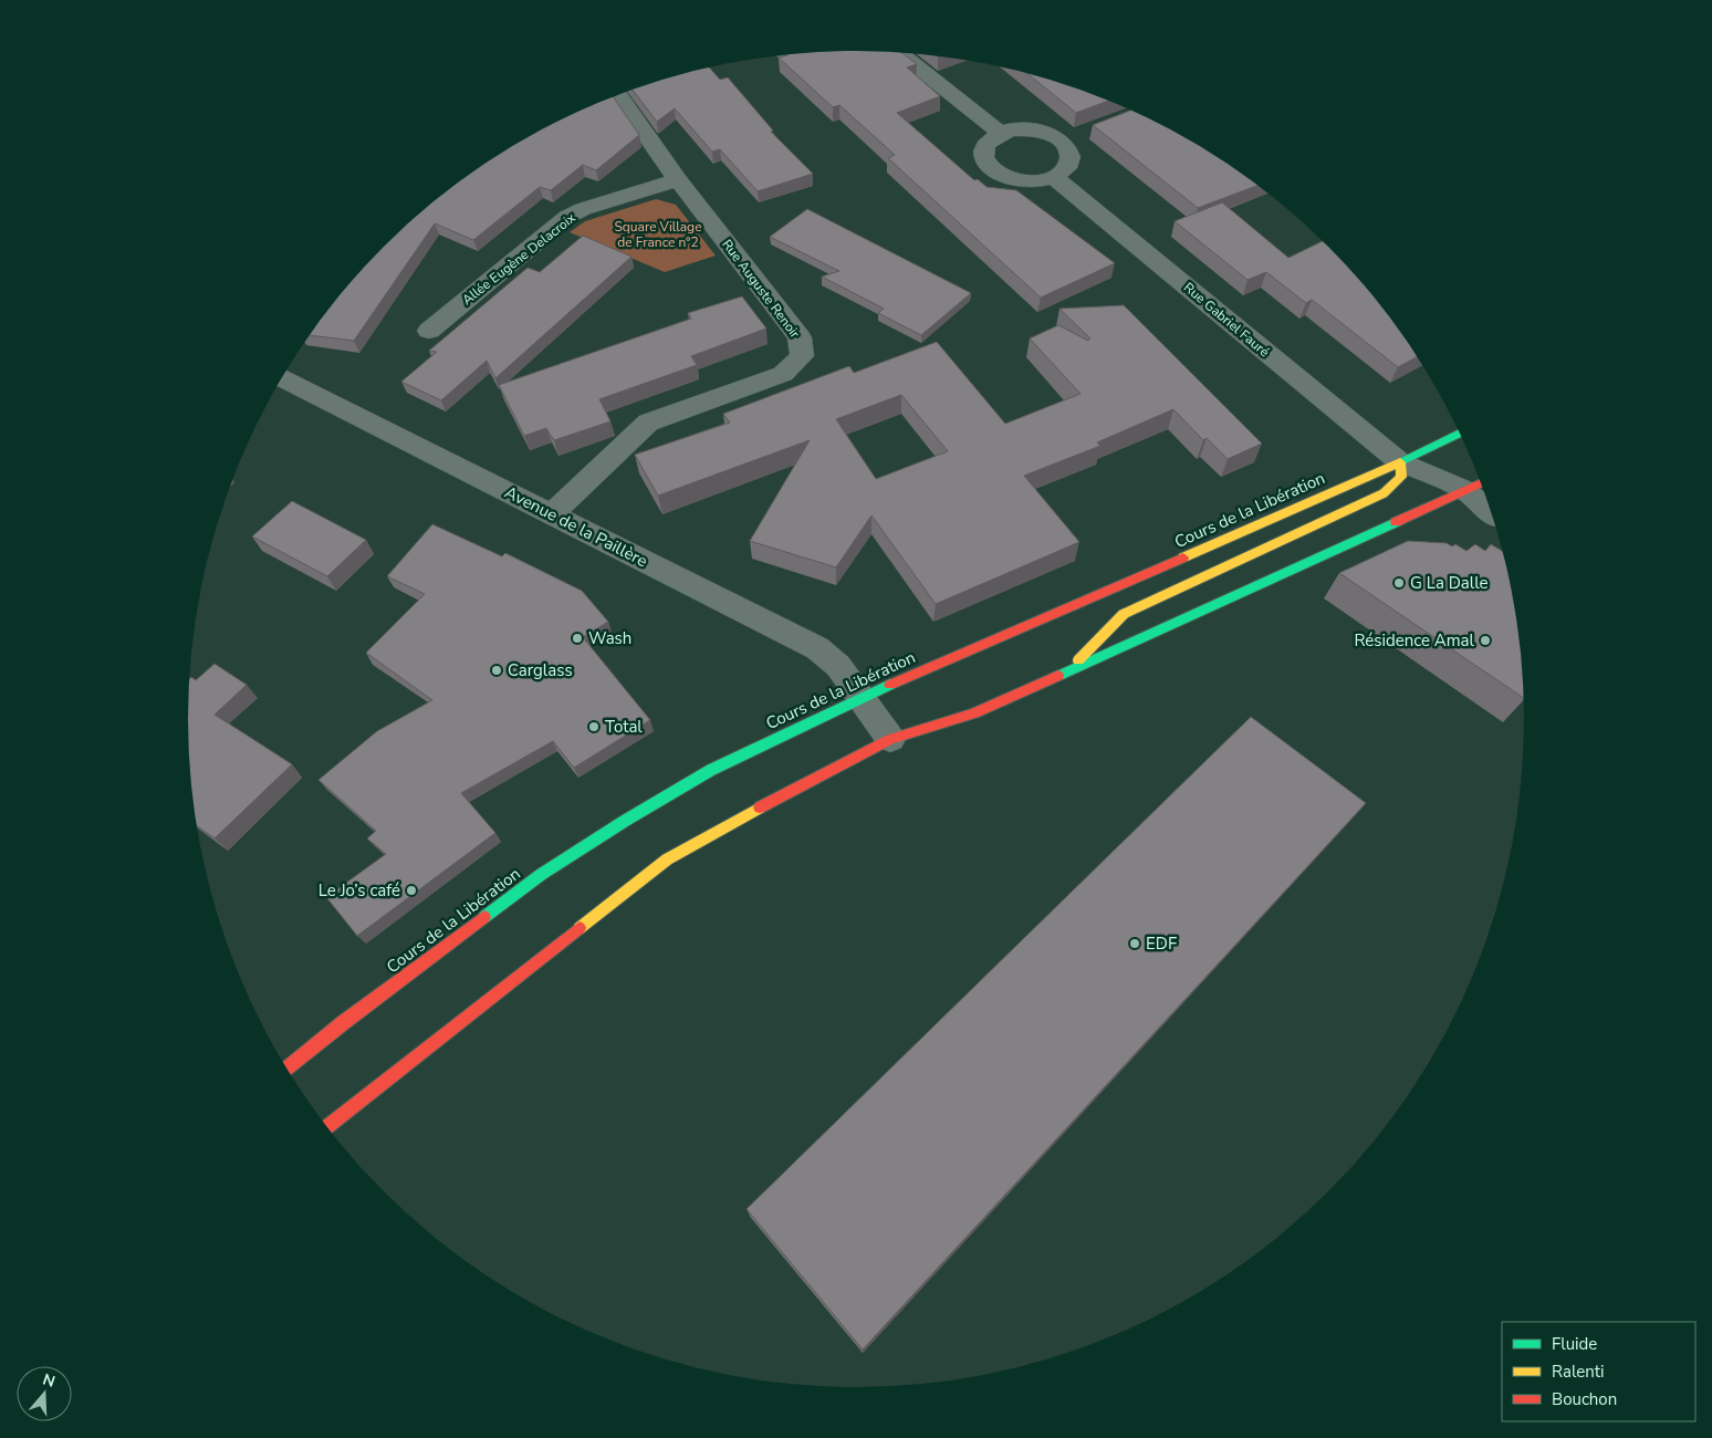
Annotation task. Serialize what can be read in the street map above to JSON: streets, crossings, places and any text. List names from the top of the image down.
{
  "streets": {
    "main road": ["Cours de la Libération"],
    "street": [
      "Allée Eugène Delacroix",
      "Rue Auguste Renoir",
      "Rue Gabriel Fauré",
      "Avenue de la Paillère"
    ]
  },
  "crossings": [
    ["Allée Eugène Delacroix", "Rue Auguste Renoir"],
    ["Rue Auguste Renoir", "Avenue de la Paillère"],
    ["Rue Gabriel Fauré", "Cours de la Libération"],
    ["Cours de la Libération", "Avenue de la Paillère"]
  ],
  "parks": ["Square Village de France n°2"],
  "places": [
    "G La Dalle",
    "Wash",
    "Résidence Amal",
    "Carglass",
    "Total",
    "Le Jo’s café",
    "EDF"
  ],
  "legend": ["Fluide", "Ralenti", "Bouchon"],
  "north": "top"
}
